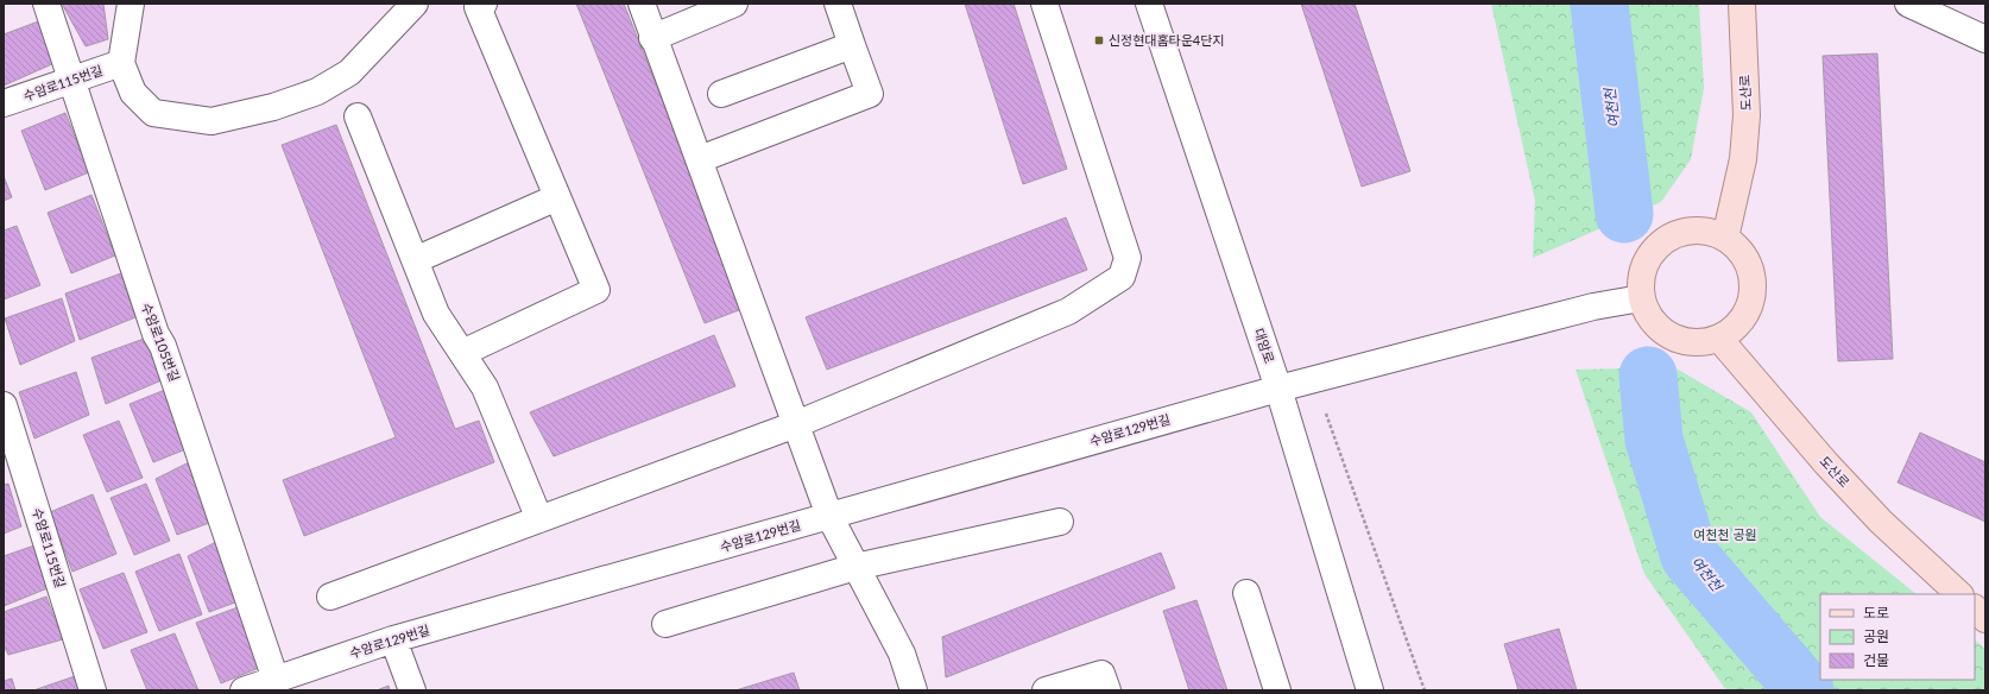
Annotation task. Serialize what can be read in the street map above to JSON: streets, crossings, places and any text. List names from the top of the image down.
{
  "streets": {
    "main road": ["도산로"],
    "street": [
      "수암로115번길",
      "수암로105번길",
      "대암로",
      "수암로129번길"
    ]
  },
  "crossings": [
    ["수암로115번길", "수암로105번길"],
    ["도산로", "수암로129번길"],
    ["수암로105번길", "수암로129번길"],
    ["대암로", "수암로129번길"]
  ],
  "water": ["여천천"],
  "parks": ["여천천 공원"],
  "places": {
    "transit": ["신정현대홈타운4단지"]
  },
  "legend": ["도로", "공원", "건물"]
}
